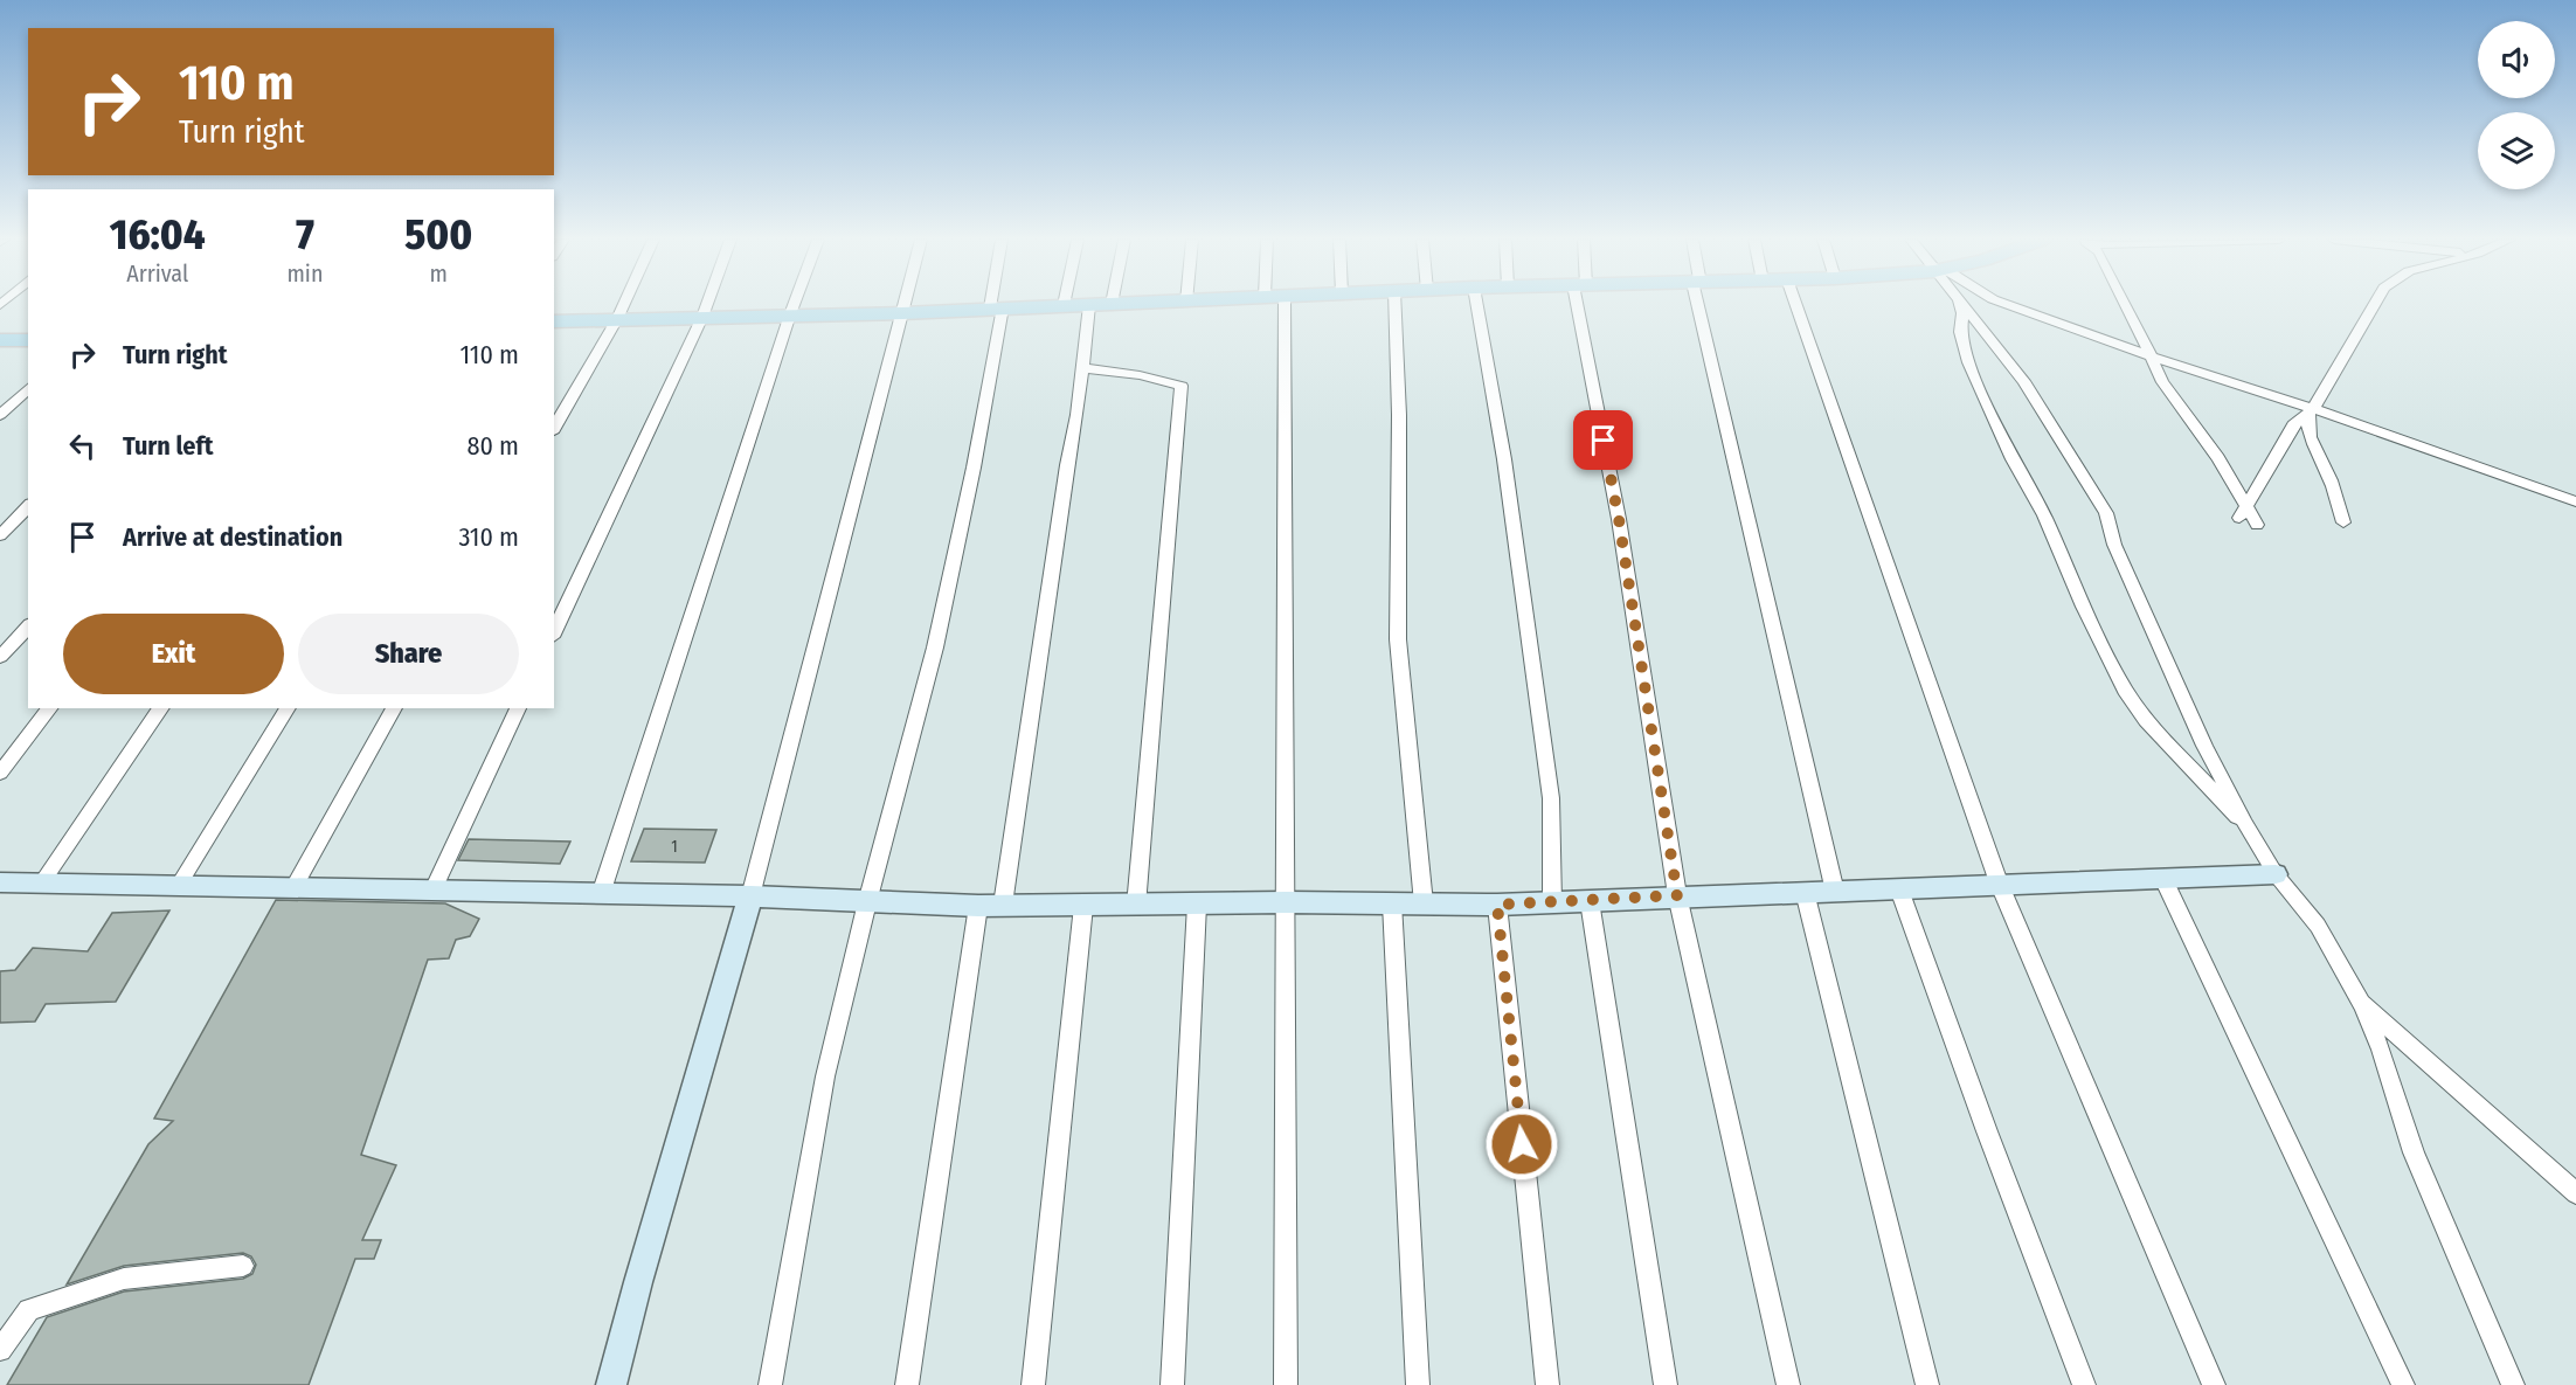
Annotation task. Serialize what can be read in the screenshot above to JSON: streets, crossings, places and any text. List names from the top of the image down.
{
  "house_numbers": ["1"],
  "page": {
    "turn": ["110 m", "Turn right"],
    "eta": [
      "16:04",
      "Arrival",
      "7",
      "min",
      "500",
      "m"
    ],
    "list": [
      {
        "name": "Turn right",
        "value": "110 m"
      },
      {
        "name": "Turn left",
        "value": "80 m"
      },
      {
        "name": "Arrive at destination",
        "value": "310 m"
      }
    ],
    "buttons": ["Exit", "Share"]
  }
}
